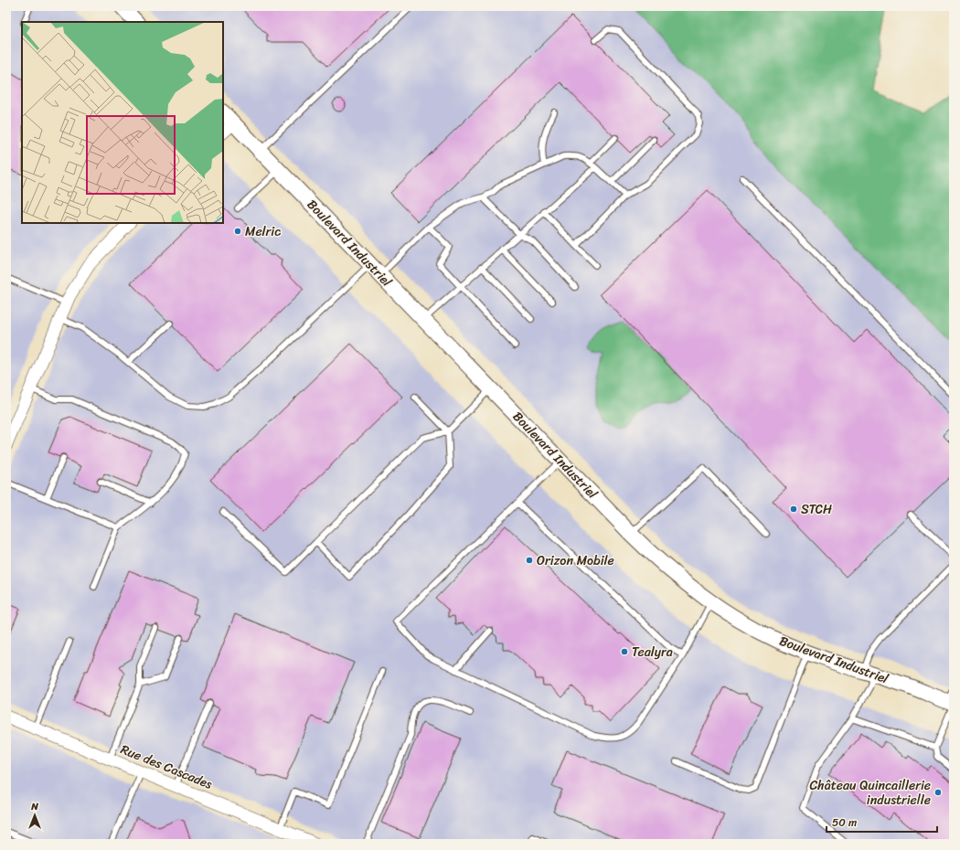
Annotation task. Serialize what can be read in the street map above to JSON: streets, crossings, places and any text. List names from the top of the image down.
{
  "streets": {
    "street": ["Boulevard Industriel", "Rue des Cascades"]
  },
  "places": [
    "Melric",
    "STCH",
    "Orizon Mobile",
    "Tealyra",
    "Château Quincaillerie industrielle"
  ],
  "scale_bar": "50 m",
  "north": "top"
}
